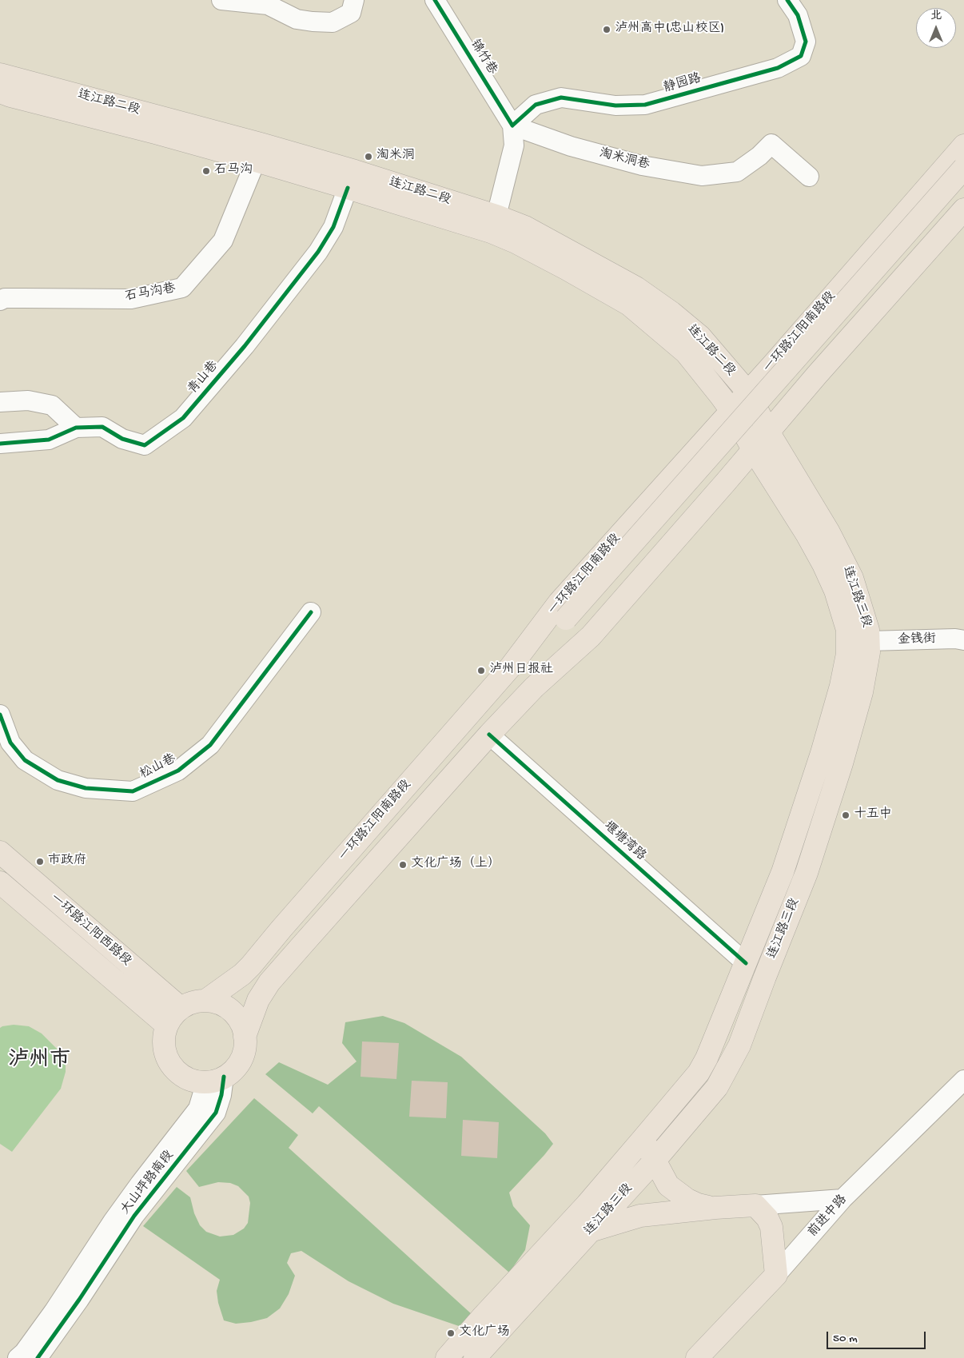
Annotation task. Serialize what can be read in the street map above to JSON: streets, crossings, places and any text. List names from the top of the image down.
{
  "streets": {
    "main road": [
      "连江路二段",
      "一环路江阳南路段",
      "连江路三段",
      "一环路江阳西路段",
      "前进中路"
    ],
    "street": [
      "锦竹巷",
      "静园路",
      "淘米洞巷",
      "石马沟巷",
      "青山巷",
      "金钱街",
      "松山巷",
      "堰塘湾路",
      "大山坪路南段"
    ]
  },
  "crossings": [
    ["锦竹巷", "静园路"],
    ["锦竹巷", "淘米洞巷"],
    ["静园路", "淘米洞巷"],
    ["连江路二段", "石马沟巷"],
    ["连江路二段", "一环路江阳南路段"],
    ["连江路二段", "青山巷"],
    ["连江路二段", "连江路三段"],
    ["一环路江阳南路段", "连江路三段"],
    ["一环路江阳南路段", "堰塘湾路"],
    ["一环路江阳南路段", "一环路江阳西路段"],
    ["一环路江阳南路段", "大山坪路南段"],
    ["连江路三段", "金钱街"],
    ["连江路三段", "堰塘湾路"],
    ["一环路江阳西路段", "大山坪路南段"]
  ],
  "districts": ["泸州市"],
  "places": [
    "泸州高中(忠山校区)",
    "淘米洞",
    "石马沟",
    "泸州日报社",
    "十五中",
    "市政府",
    "文化广场（上）",
    "文化广场"
  ],
  "scale_bar": "50 m",
  "north": "top"
}
